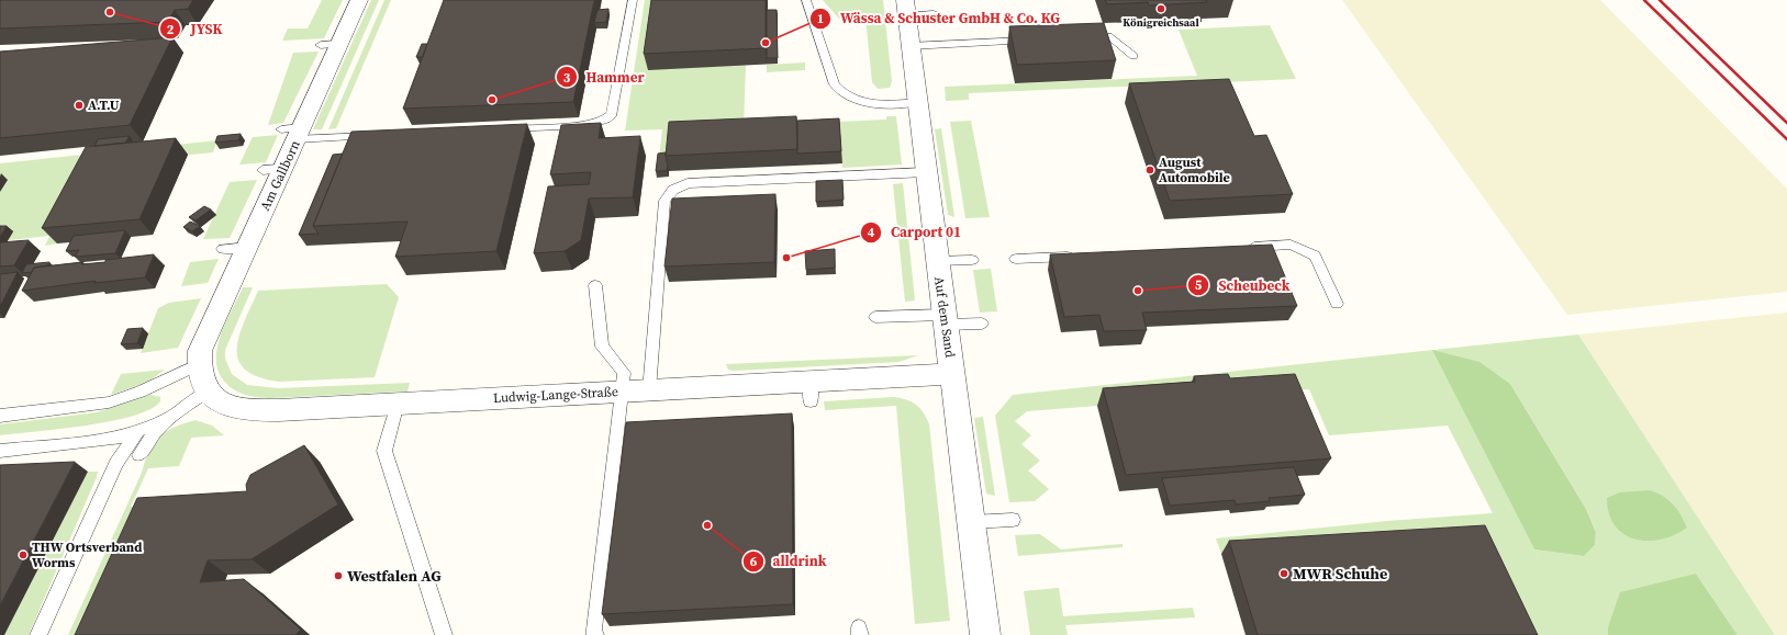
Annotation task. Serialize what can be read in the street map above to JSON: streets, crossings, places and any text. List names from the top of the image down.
{
  "streets": {
    "street": ["Am Gallborn", "Auf dem Sand", "Ludwig-Lange-Straße"]
  },
  "crossings": [
    ["Auf dem Sand", "Ludwig-Lange-Straße"]
  ],
  "places": [
    "Königreichsaal",
    "JYSK",
    "Wässa & Schuster GmbH & Co. KG",
    "Hammer",
    "A.T.U",
    "August Automobile",
    "Carport 01",
    "Scheubeck",
    "alldrink",
    "THW Ortsverband Worms",
    "MWR Schuhe",
    "Westfalen AG"
  ]
}
